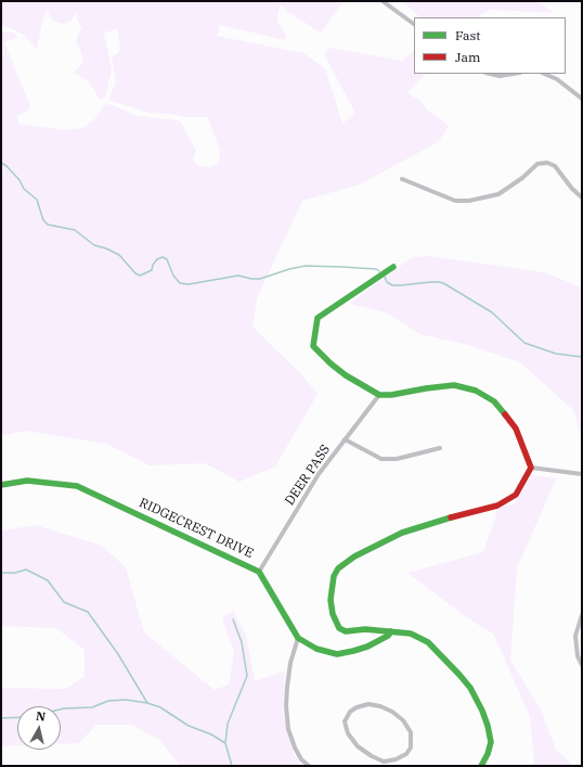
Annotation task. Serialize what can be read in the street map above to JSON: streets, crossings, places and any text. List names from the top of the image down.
{
  "streets": {
    "street": ["DEER PASS", "RIDGECREST DRIVE"]
  },
  "crossings": [
    ["DEER PASS", "RIDGECREST DRIVE"]
  ],
  "legend": ["Fast", "Jam"],
  "north": "top"
}
